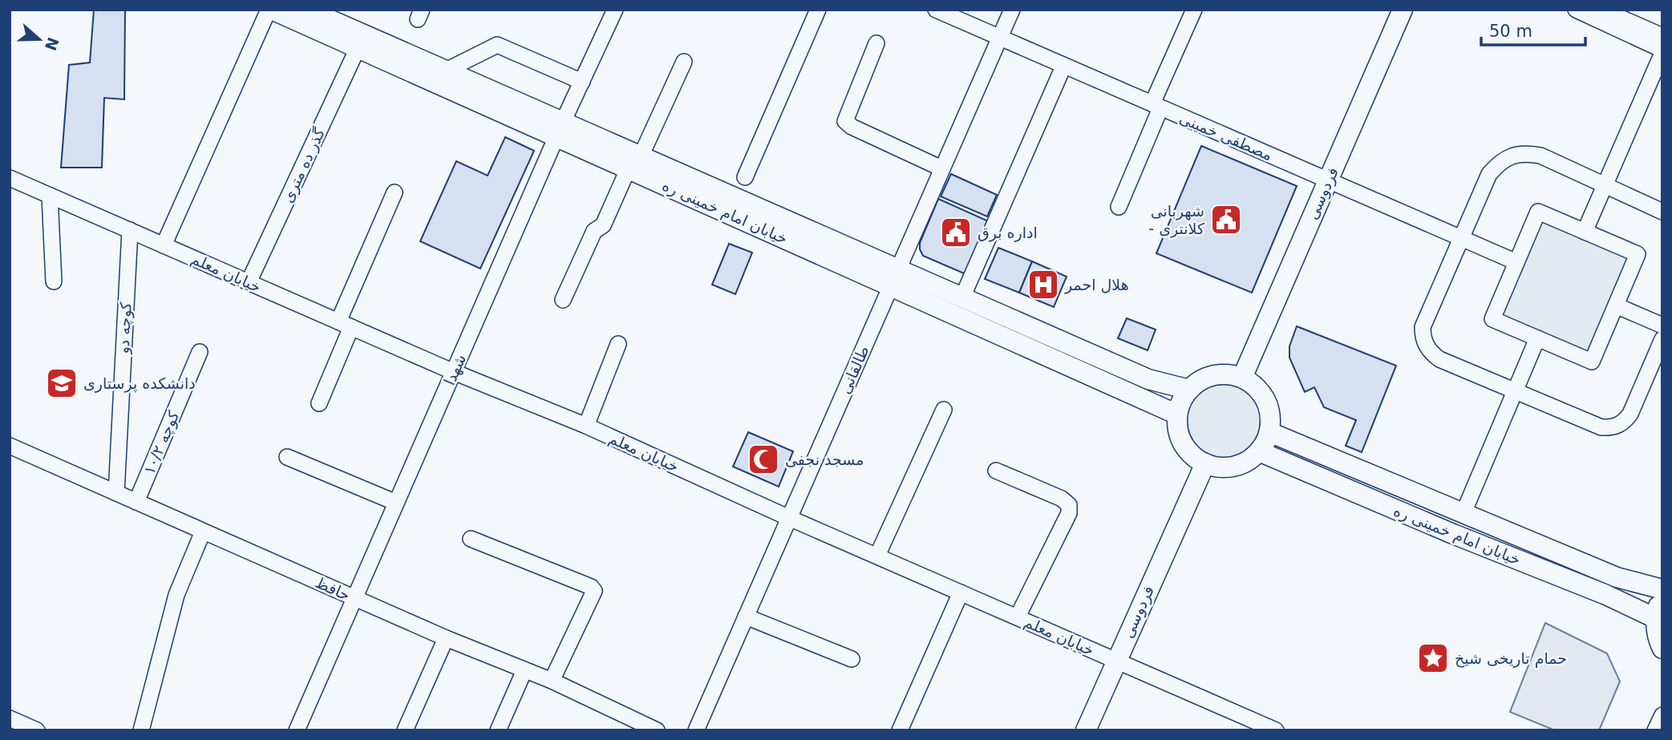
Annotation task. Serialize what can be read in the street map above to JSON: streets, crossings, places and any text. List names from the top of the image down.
{
  "streets": {
    "main road": ["فردوسی", "خیابان امام خمینی ره"],
    "street": [
      "مصطفی خمینی",
      "گذر ده متری",
      "خیابان معلم",
      "کوچه دو",
      "شهدا",
      "طالقانی",
      "کوچه ۱۰/۲",
      "حافظ"
    ]
  },
  "crossings": [
    ["مصطفی خمینی", "فردوسی"],
    ["مصطفی خمینی", "طالقانی"],
    ["گذر ده متری", "خیابان امام خمینی ره"],
    ["گذر ده متری", "خیابان معلم"],
    ["فردوسی", "خیابان امام خمینی ره"],
    ["فردوسی", "خیابان معلم"],
    ["خیابان امام خمینی ره", "شهدا"],
    ["خیابان امام خمینی ره", "طالقانی"],
    ["خیابان معلم", "کوچه دو"],
    ["خیابان معلم", "شهدا"],
    ["خیابان معلم", "طالقانی"],
    ["کوچه دو", "حافظ"],
    ["شهدا", "حافظ"],
    ["کوچه ۱۰/۲", "حافظ"]
  ],
  "places": {
    "public building": ["شهربانی - کلانتری", "اداره برق"],
    "hospital": ["هلال احمر"],
    "school or university": ["دانشکده پرستاری"],
    "mosque": ["مسجد نجفی"],
    "place": ["حمام تاریخی شیخ"]
  },
  "scale_bar": "50 m",
  "north": "right"
}
